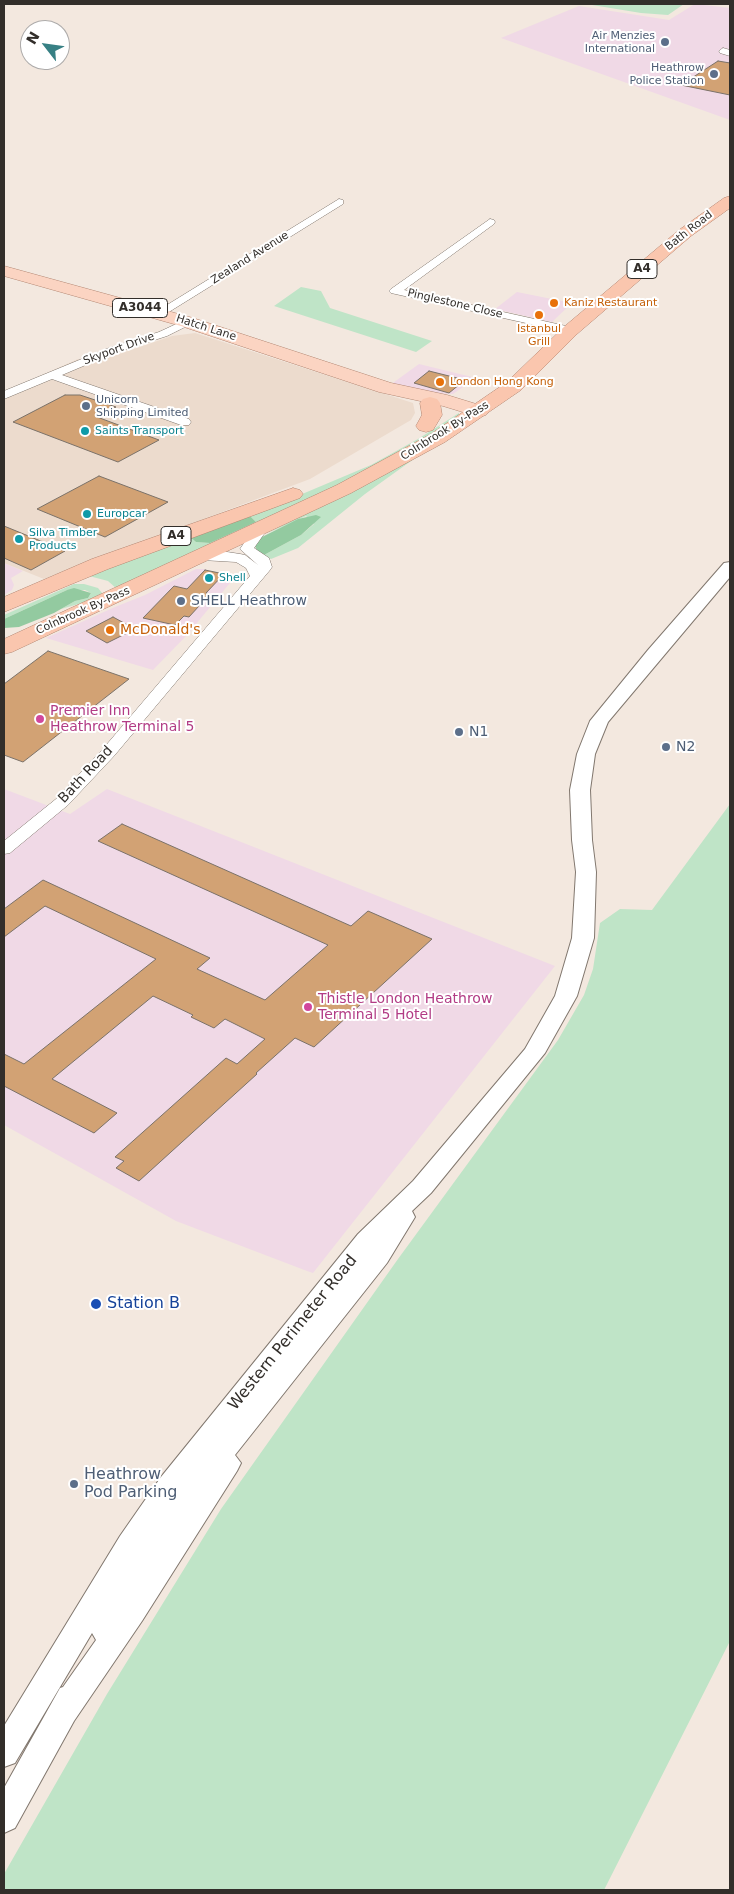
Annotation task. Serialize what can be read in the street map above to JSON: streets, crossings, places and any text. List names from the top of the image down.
{
  "streets": {
    "highway": ["Bath Road", "A4", "Colnbrook By-Pass"],
    "main road": ["A3044", "Hatch Lane"],
    "street": [
      "Zealand Avenue",
      "Pinglestone Close",
      "Skyport Drive",
      "Western Perimeter Road"
    ]
  },
  "crossings": [
    ["Bath Road", "Pinglestone Close"],
    ["Bath Road", "Colnbrook By-Pass"],
    ["Zealand Avenue", "Hatch Lane"],
    ["Pinglestone Close", "Colnbrook By-Pass"],
    ["Hatch Lane", "Skyport Drive"],
    ["Hatch Lane", "Colnbrook By-Pass"]
  ],
  "places": [
    "Air Menzies International",
    "Heathrow Police Station",
    "Kaniz Restaurant",
    "Istanbul Grill",
    "London Hong Kong",
    "Unicorn Shipping Limited",
    "Saints Transport",
    "Europcar",
    "Silva Timber Products",
    "Shell",
    "SHELL Heathrow",
    "McDonald's",
    "Premier Inn Heathrow Terminal 5",
    "N1",
    "N2",
    "Thistle London Heathrow Terminal 5 Hotel",
    "Station B",
    "Heathrow Pod Parking"
  ],
  "north": "top left"
}
